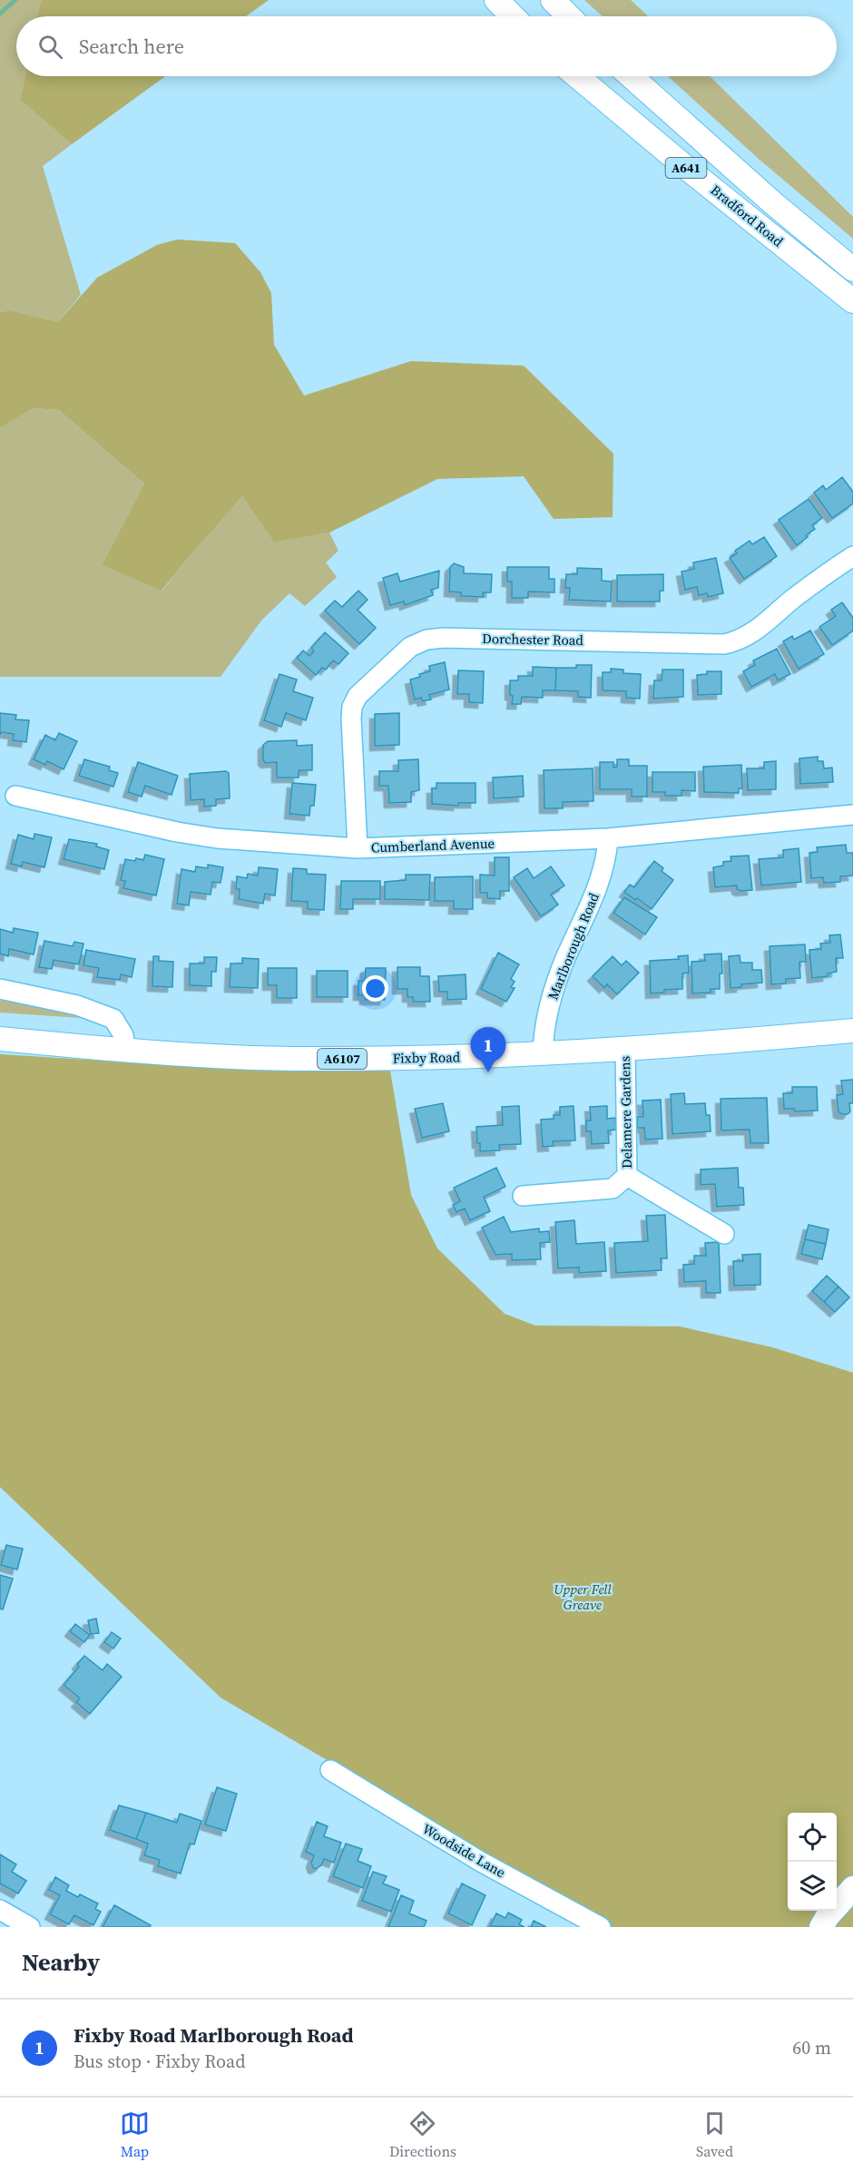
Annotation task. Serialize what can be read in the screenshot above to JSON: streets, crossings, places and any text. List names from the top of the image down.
{
  "streets": {
    "main road": [
      "A641",
      "Bradford Road",
      "Fixby Road",
      "A6107"
    ],
    "street": [
      "Dorchester Road",
      "Cumberland Avenue",
      "Marlborough Road",
      "Delamere Gardens",
      "Woodside Lane"
    ]
  },
  "crossings": [
    ["Dorchester Road", "Cumberland Avenue"],
    ["Cumberland Avenue", "Marlborough Road"],
    ["Marlborough Road", "Fixby Road"],
    ["Fixby Road", "Delamere Gardens"]
  ],
  "parks": ["Upper Fell Greave"],
  "page": {
    "search": "Search here",
    "pins": "1",
    "heading": "Nearby",
    "list": [
      {
        "mark": "1",
        "name": "Fixby Road Marlborough Road",
        "note": "Bus stop · Fixby Road",
        "value": "60 m"
      }
    ],
    "nav": ["Map", "Directions", "Saved"]
  }
}
